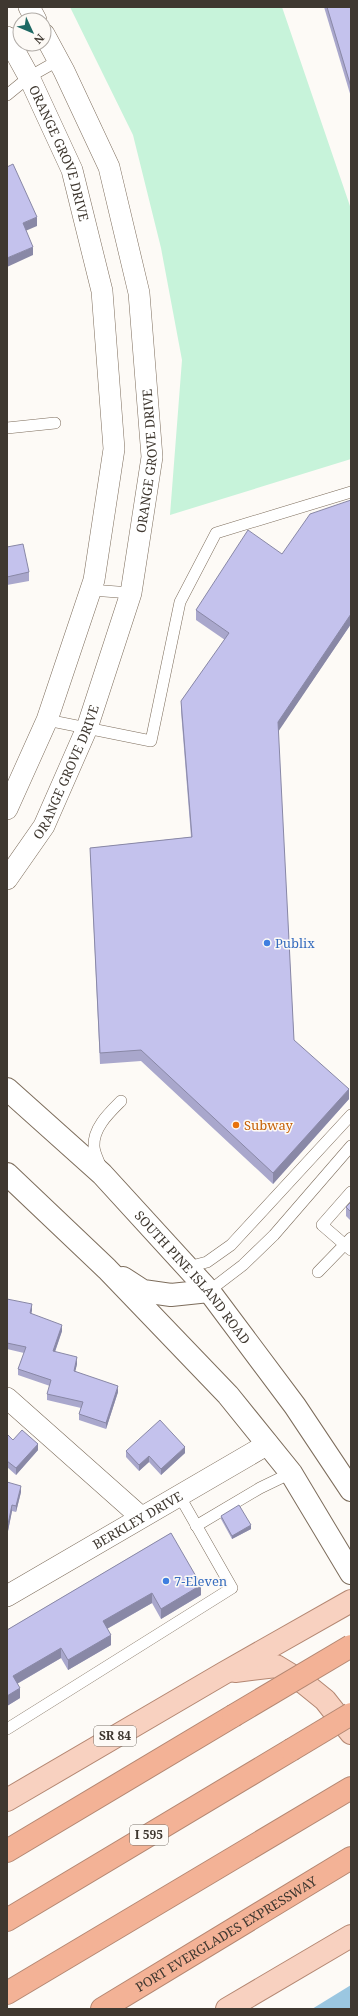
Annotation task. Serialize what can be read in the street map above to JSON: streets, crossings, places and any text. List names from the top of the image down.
{
  "streets": {
    "highway": ["I 595", "PORT EVERGLADES EXPRESSWAY"],
    "main road": ["SOUTH PINE ISLAND ROAD", "SR 84"],
    "street": ["ORANGE GROVE DRIVE", "BERKLEY DRIVE"]
  },
  "places": ["Publix", "Subway", "7-Eleven"],
  "north": "bottom right"
}
